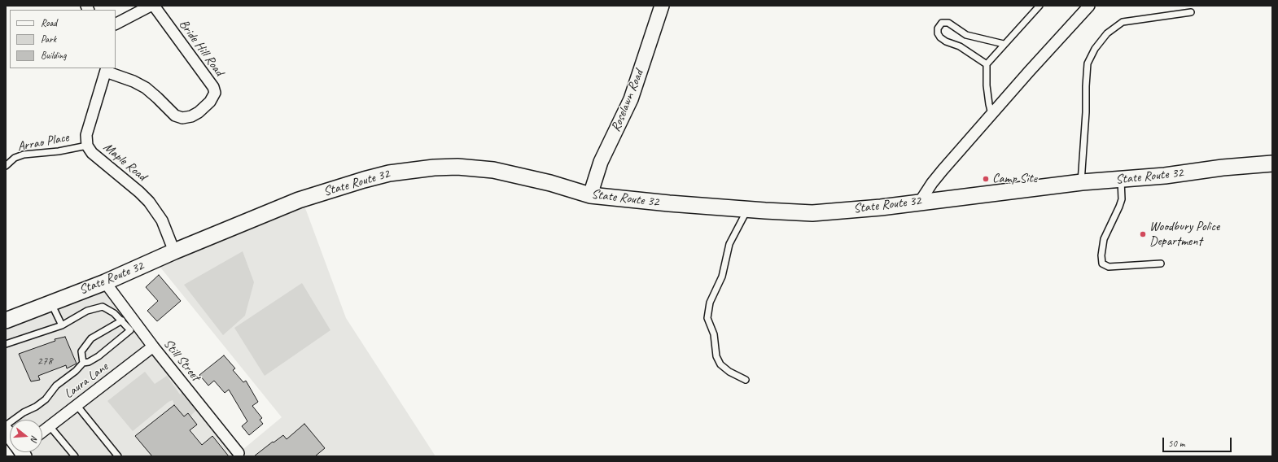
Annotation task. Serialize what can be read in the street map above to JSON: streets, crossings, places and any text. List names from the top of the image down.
{
  "streets": {
    "main road": ["State Route 32"],
    "street": [
      "Bride Hill Road",
      "Roselawn Road",
      "Maple Road",
      "Still Street",
      "Laura Lane"
    ],
    "lane": ["Arrao Place"]
  },
  "crossings": [
    ["Bride Hill Road", "Maple Road"],
    ["Roselawn Road", "State Route 32"],
    ["Arrao Place", "Maple Road"],
    ["Maple Road", "State Route 32"],
    ["State Route 32", "Still Street"],
    ["Still Street", "Laura Lane"]
  ],
  "places": ["Camp Site", "Woodbury Police Department"],
  "house_numbers": ["278"],
  "legend": ["Road", "Park", "Building"],
  "scale_bar": "50 m",
  "north": "right"
}
